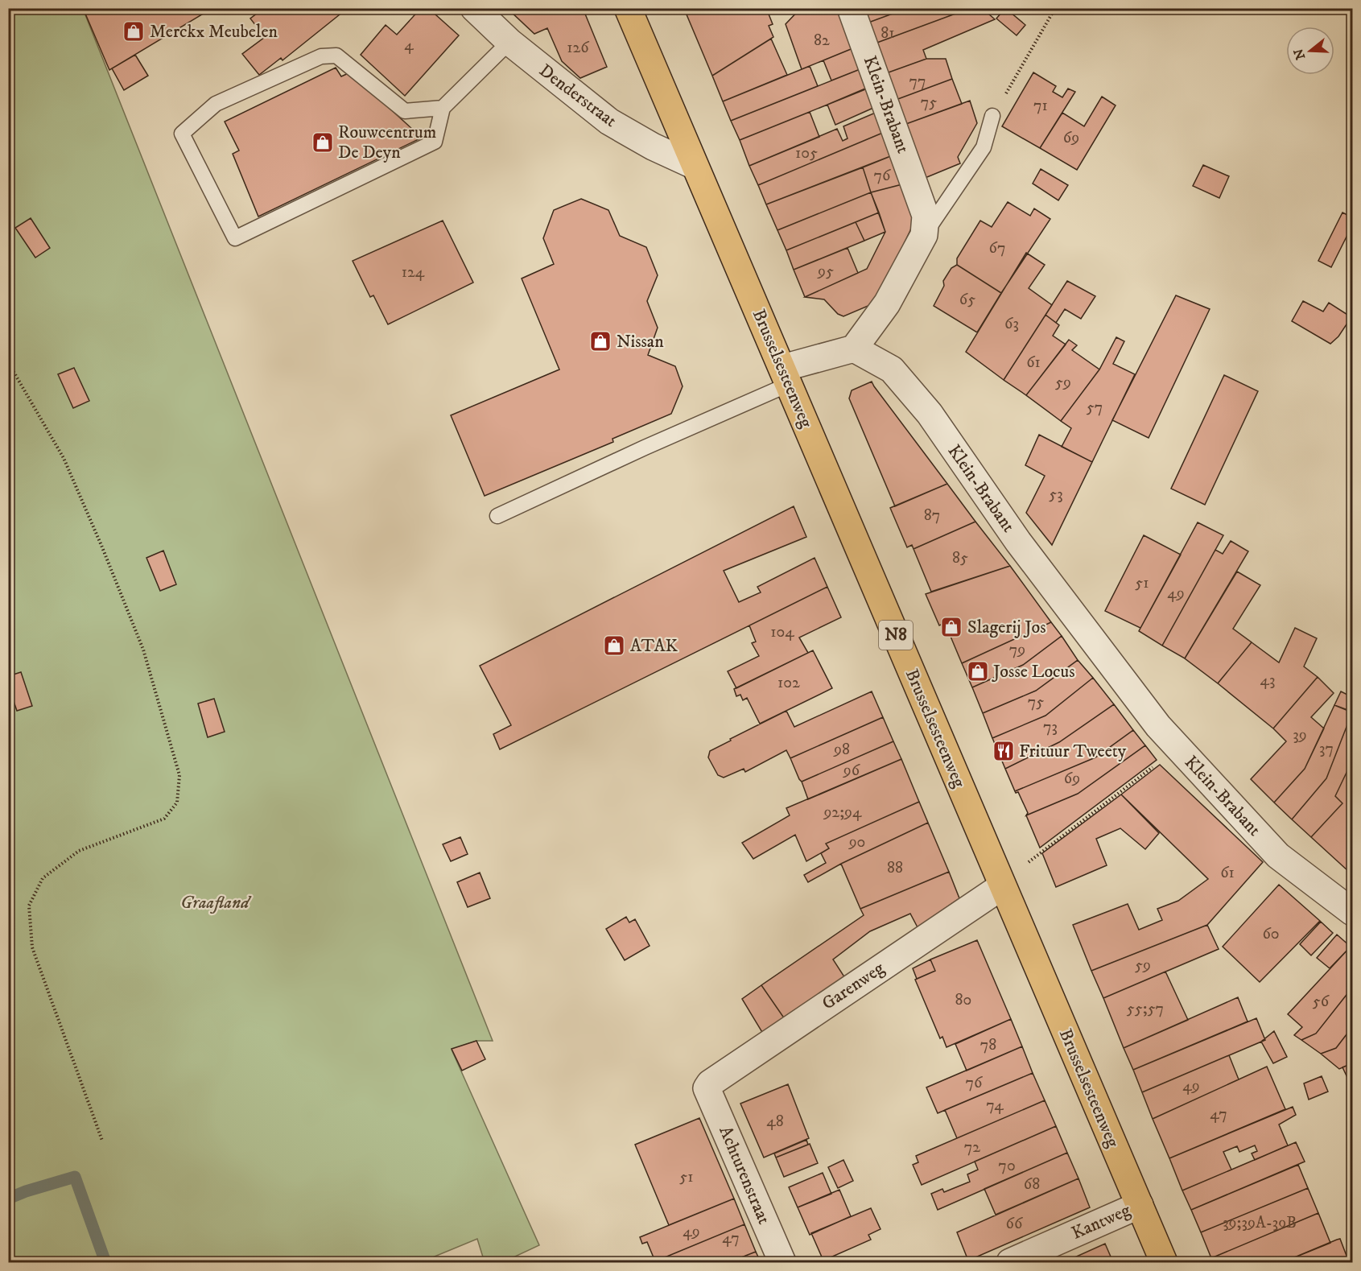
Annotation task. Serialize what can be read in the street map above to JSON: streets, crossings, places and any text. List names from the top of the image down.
{
  "streets": {
    "main road": ["Brusselsesteenweg", "N8"],
    "street": [
      "Denderstraat",
      "Klein-Brabant",
      "Garenweg",
      "Achturenstraat",
      "Kantweg"
    ]
  },
  "crossings": [
    ["Denderstraat", "Brusselsesteenweg"],
    ["Brusselsesteenweg", "Garenweg"],
    ["Brusselsesteenweg", "Kantweg"],
    ["Garenweg", "Achturenstraat"]
  ],
  "parks": ["Graafland"],
  "places": {
    "shop": [
      "Merckx Meubelen",
      "Rouwcentrum De Deyn",
      "Nissan",
      "Slagerij Jos",
      "ATAK",
      "Josse Locus"
    ],
    "restaurant": ["Frituur Tweety"]
  },
  "house_numbers": [
    "81",
    "82",
    "4",
    "126",
    "77",
    "75",
    "71",
    "69",
    "105",
    "76",
    "67",
    "95",
    "124",
    "65",
    "63",
    "61",
    "59",
    "57",
    "53",
    "87",
    "85",
    "51",
    "49",
    "104",
    "79",
    "43",
    "102",
    "75",
    "73",
    "39",
    "37",
    "98",
    "96",
    "69",
    "92;94",
    "90",
    "88",
    "61",
    "60",
    "59",
    "80",
    "56",
    "55;57",
    "78",
    "76",
    "49",
    "74",
    "47",
    "48",
    "72",
    "70",
    "51",
    "68",
    "39;39A-39B",
    "66",
    "49",
    "47"
  ],
  "north": "left"
}
